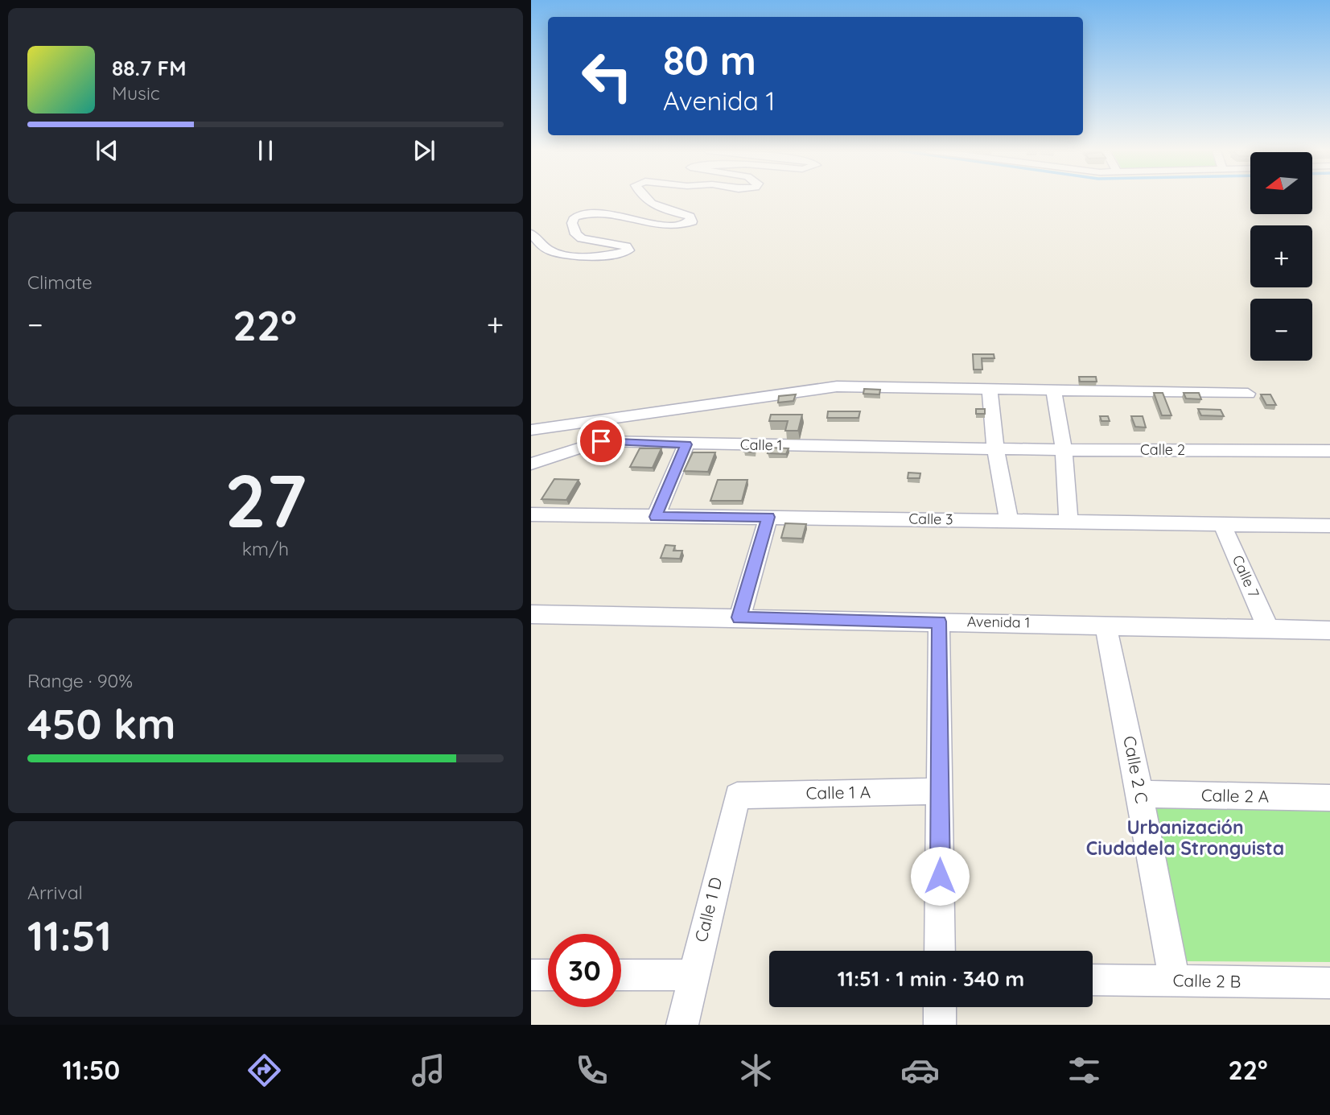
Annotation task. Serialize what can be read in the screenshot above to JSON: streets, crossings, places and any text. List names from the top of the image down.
{
  "streets": {
    "street": [
      "Calle 1",
      "Calle 2",
      "Calle 3",
      "Calle 7",
      "Avenida 1",
      "Calle 2 C",
      "Calle 1 A",
      "Calle 2 A",
      "Calle 1 D",
      "Calle 2 B"
    ]
  },
  "crossings": [
    ["Calle 1", "Calle 2"],
    ["Calle 3", "Calle 7"],
    ["Calle 7", "Avenida 1"],
    ["Avenida 1", "Calle 2 C"],
    ["Calle 2 C", "Calle 2 A"],
    ["Calle 2 C", "Calle 2 B"],
    ["Calle 1 A", "Calle 1 D"]
  ],
  "districts": ["Urbanización Ciudadela Stronguista"],
  "north": "left",
  "page": {
    "turn": ["80 m", "Avenida 1"],
    "song": ["88.7 FM", "Music"],
    "map_buttons": ["+", "−"],
    "tile": [
      "Climate",
      ["27", "km/h"],
      ["Range · 90%", "450 km"],
      ["Arrival", "11:51"]
    ],
    "heat": ["−", "22°", "+"],
    "limit": "30",
    "trip": "11:51 · 1 min · 340 m",
    "tabs": ["11:50", "22°"]
  }
}
